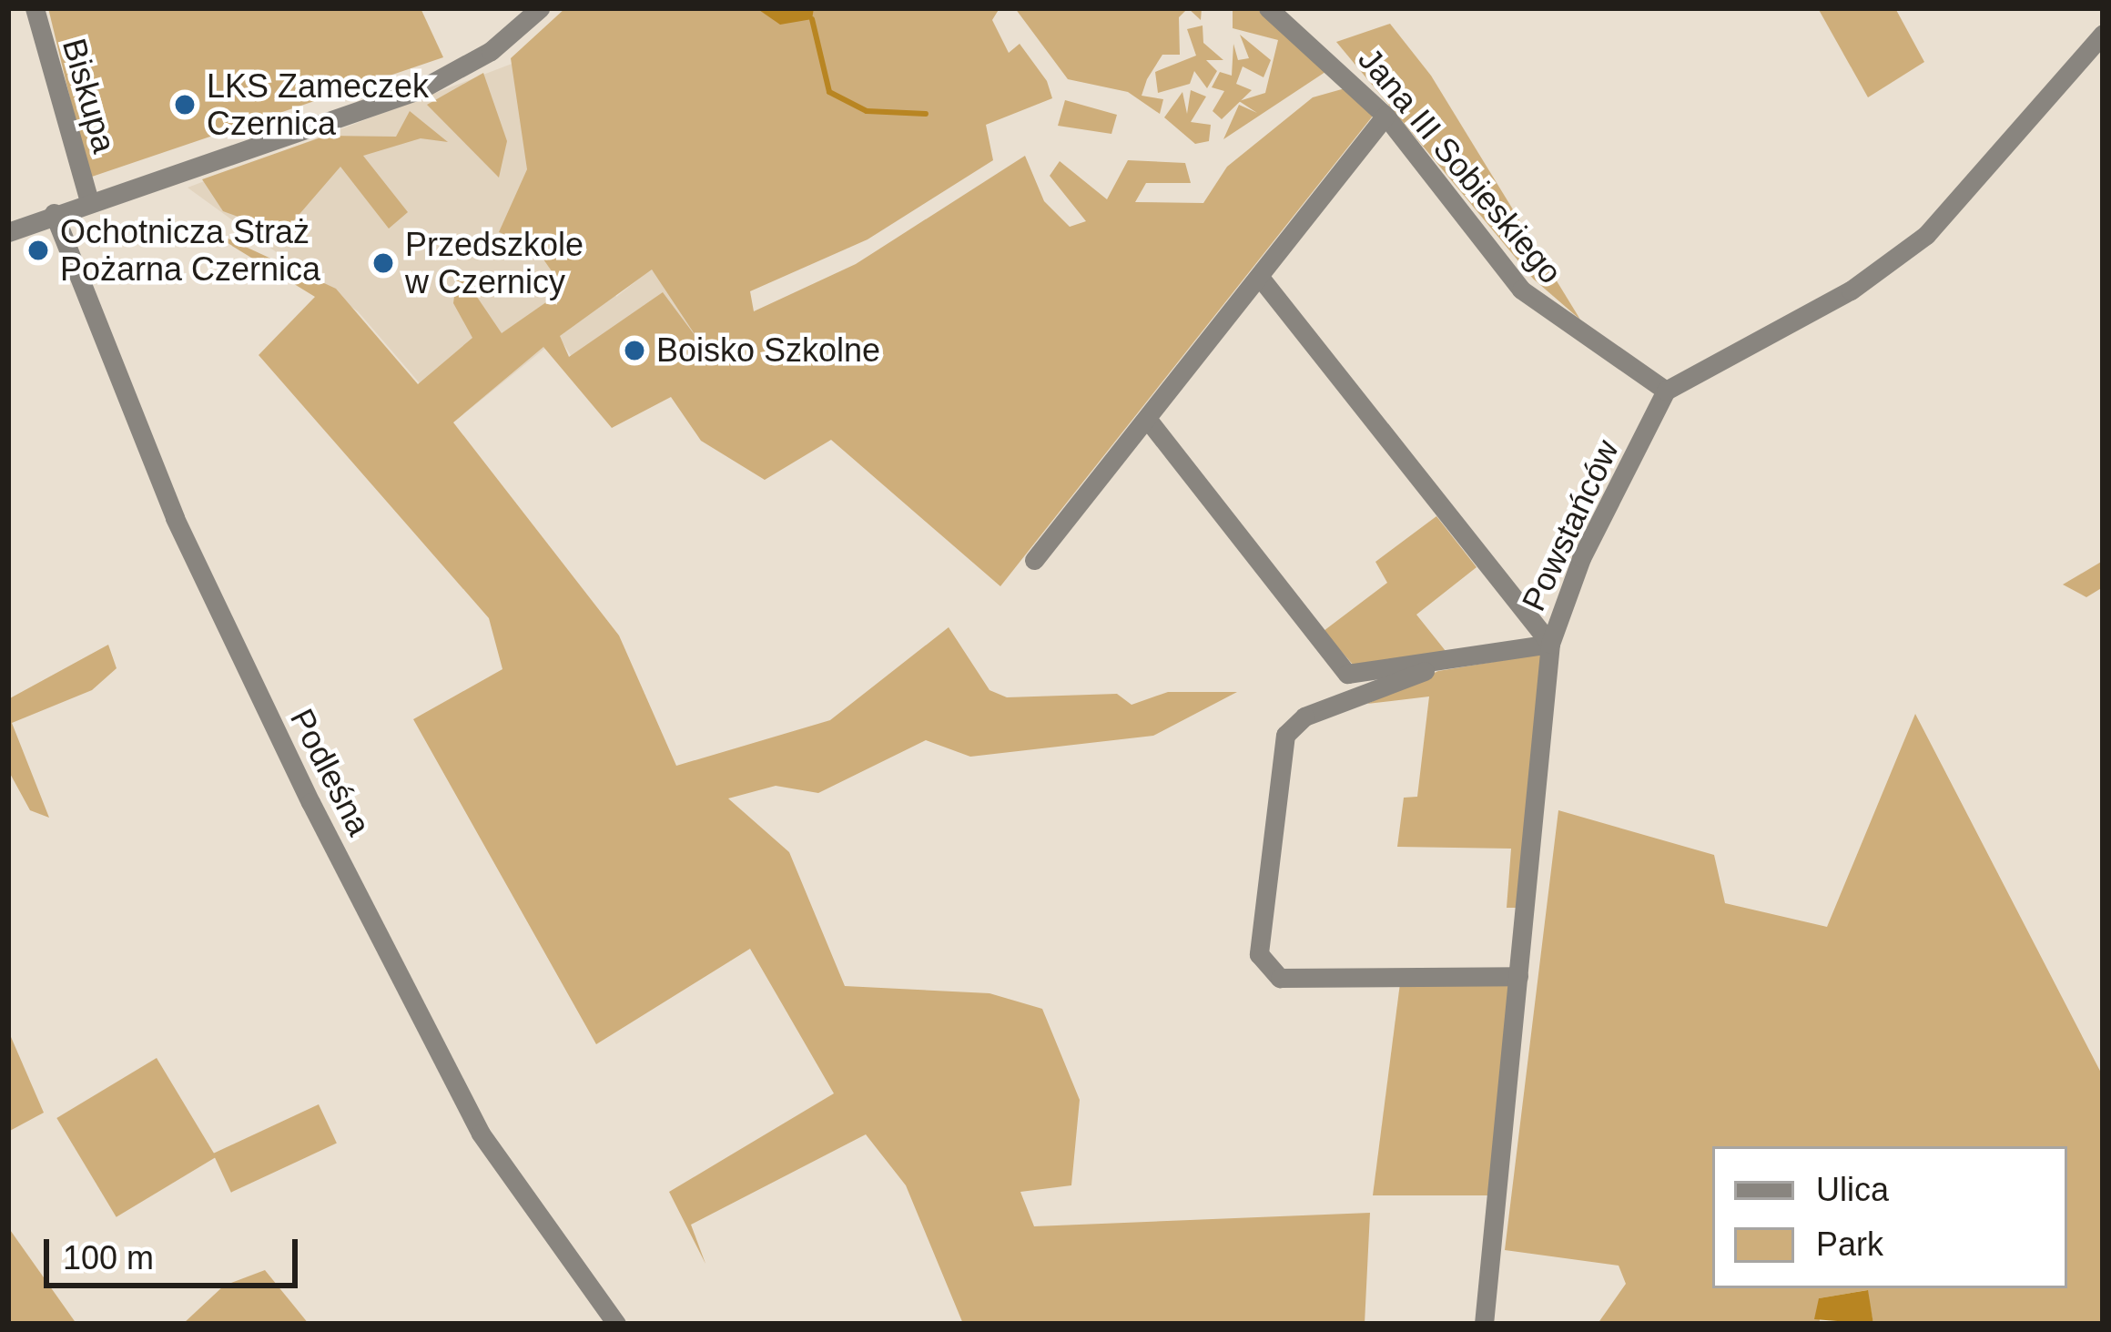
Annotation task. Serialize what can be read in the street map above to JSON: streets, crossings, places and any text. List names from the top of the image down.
{
  "streets": {
    "street": [
      "Biskupa",
      "Jana III Sobieskiego",
      "Powstańców",
      "Podleśna"
    ]
  },
  "crossings": [
    ["Jana III Sobieskiego", "Powstańców"]
  ],
  "places": [
    "LKS Zameczek Czernica",
    "Ochotnicza Straż Pożarna Czernica",
    "Przedszkole w Czernicy",
    "Boisko Szkolne"
  ],
  "legend": ["Ulica", "Park"],
  "scale_bar": "100 m"
}
